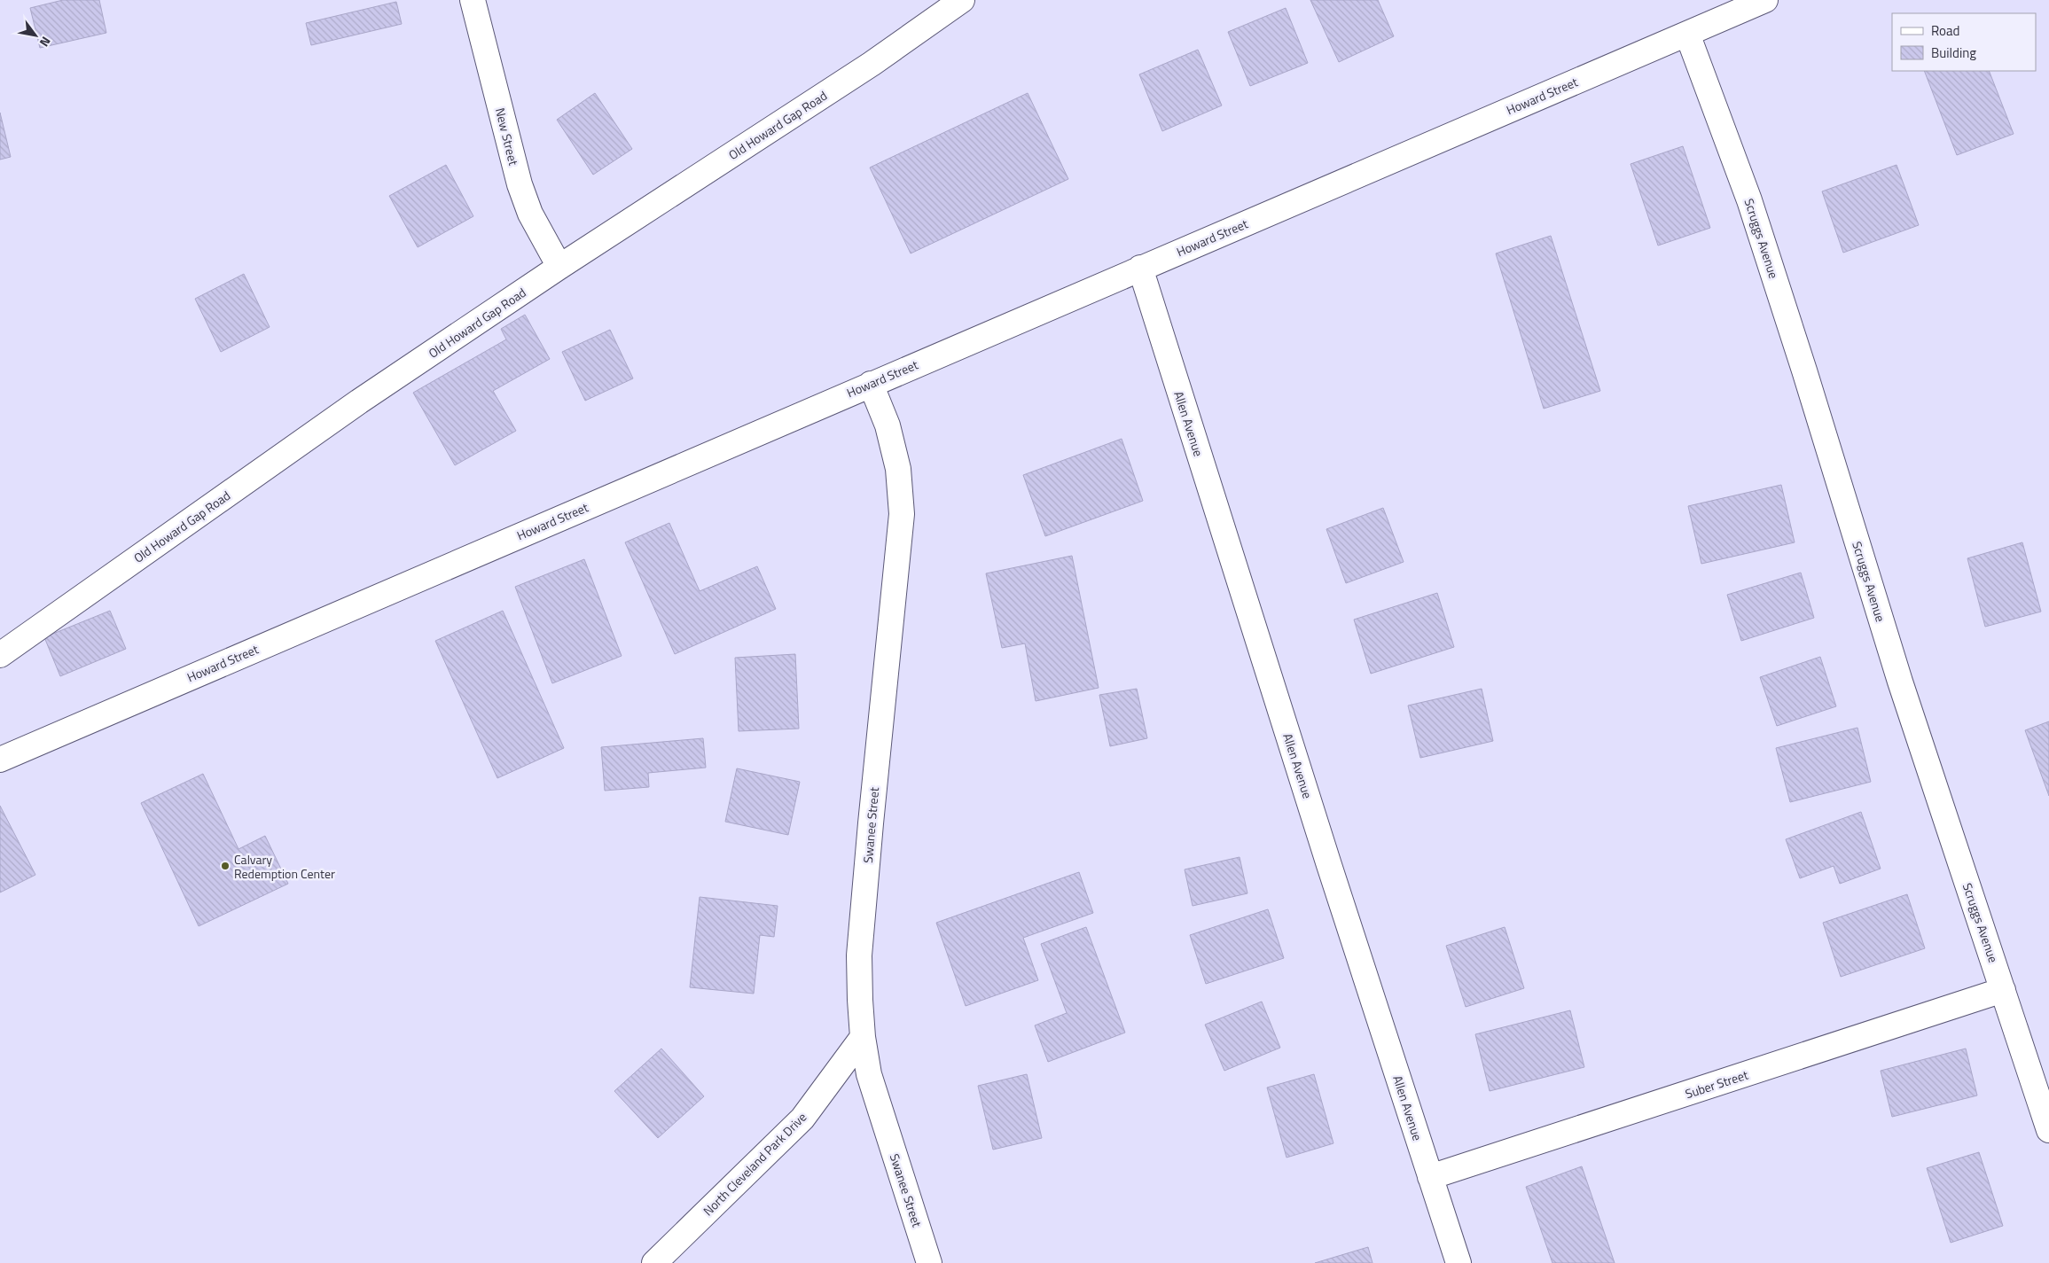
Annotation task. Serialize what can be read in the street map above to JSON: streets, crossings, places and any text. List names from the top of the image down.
{
  "streets": {
    "street": [
      "Howard Street",
      "Old Howard Gap Road",
      "New Street",
      "Scruggs Avenue",
      "Allen Avenue",
      "Swanee Street",
      "Suber Street",
      "North Cleveland Park Drive"
    ]
  },
  "crossings": [
    ["Howard Street", "Scruggs Avenue"],
    ["Howard Street", "Allen Avenue"],
    ["Howard Street", "Swanee Street"],
    ["Old Howard Gap Road", "New Street"],
    ["Scruggs Avenue", "Suber Street"],
    ["Allen Avenue", "Suber Street"],
    ["Swanee Street", "North Cleveland Park Drive"]
  ],
  "places": ["Calvary Redemption Center"],
  "legend": ["Road", "Building"],
  "north": "bottom right"
}
